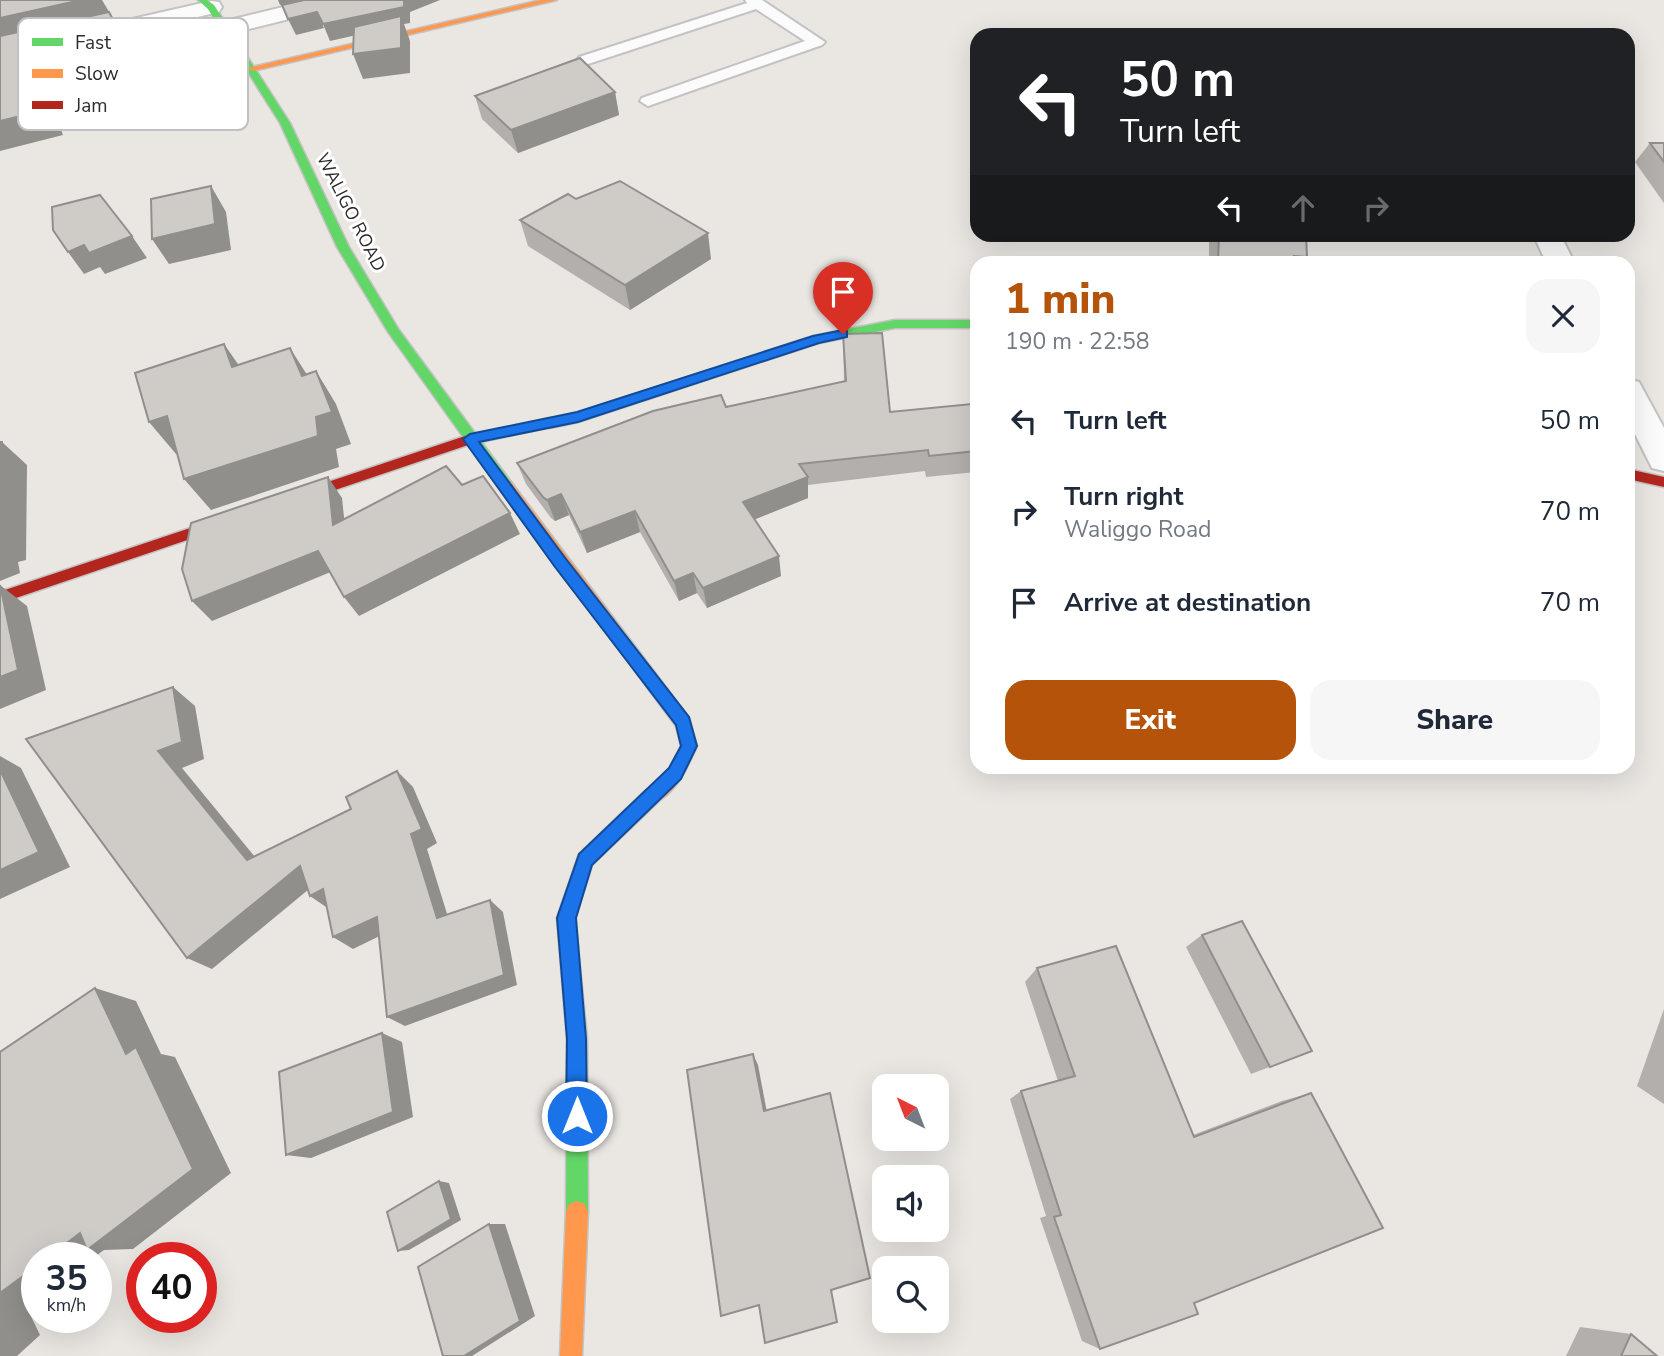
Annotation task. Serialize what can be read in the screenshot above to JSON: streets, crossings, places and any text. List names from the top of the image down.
{
  "streets": {
    "street": ["WALIGO ROAD"]
  },
  "legend": ["Fast", "Slow", "Jam"],
  "north": "top left",
  "page": {
    "turn": ["50 m", "Turn left"],
    "heading": ["1 min", "190 m · 22:58"],
    "list": [
      {
        "name": "Turn left",
        "value": "50 m"
      },
      {
        "name": "Turn right",
        "note": "Waliggo Road",
        "value": "70 m"
      },
      {
        "name": "Arrive at destination",
        "value": "70 m"
      }
    ],
    "buttons": ["Exit", "Share"],
    "speed": "35 km/h",
    "limit": "40"
  }
}
